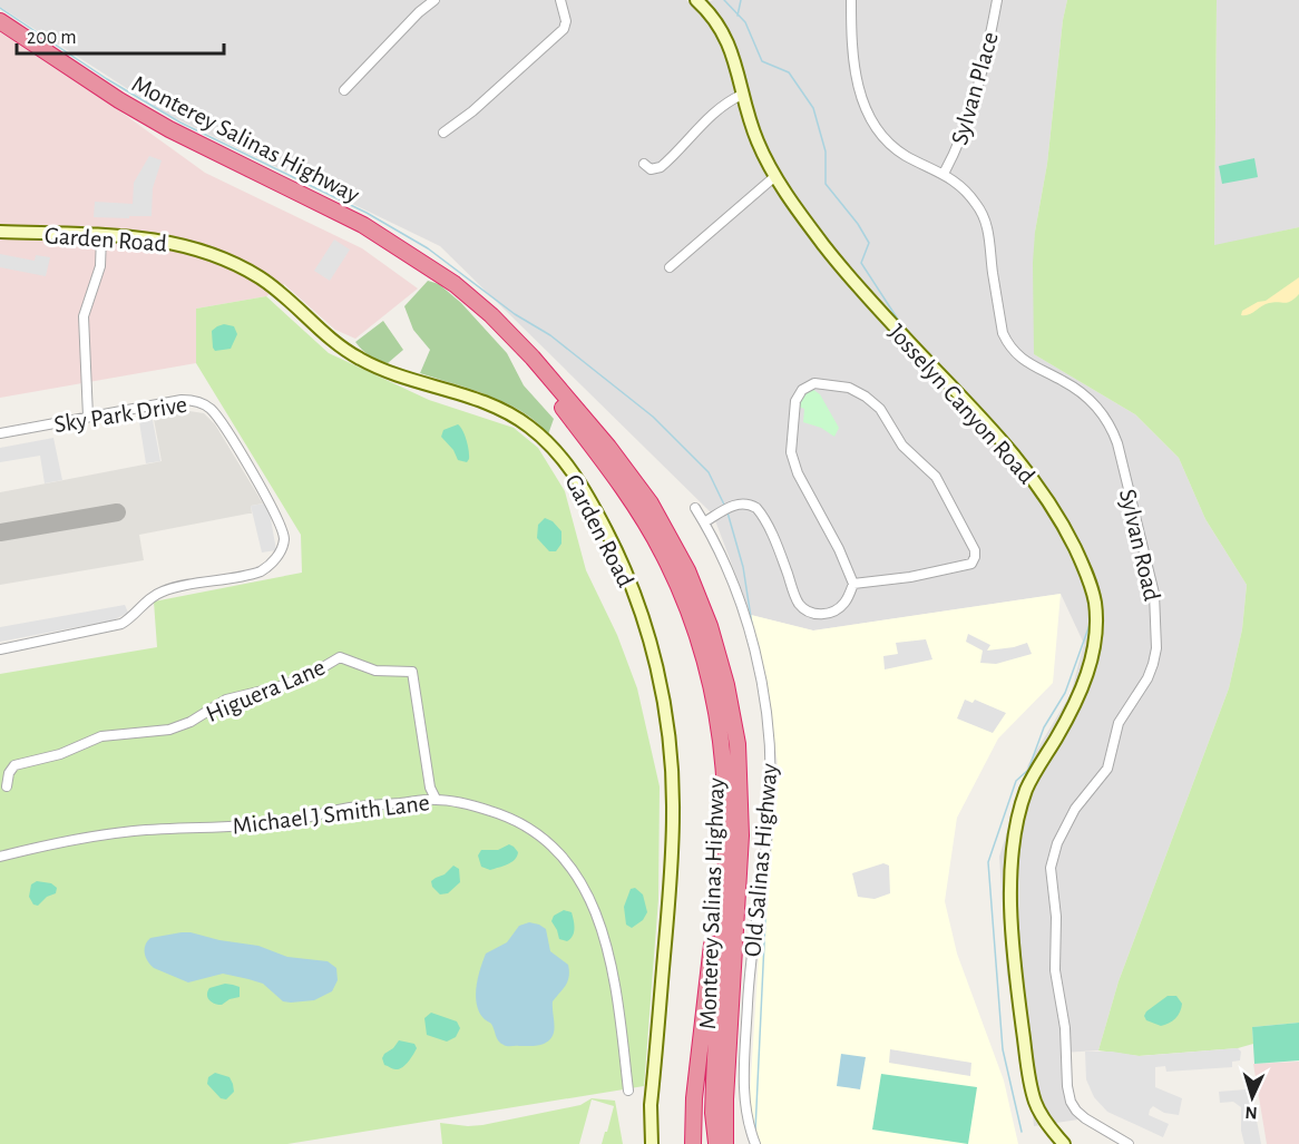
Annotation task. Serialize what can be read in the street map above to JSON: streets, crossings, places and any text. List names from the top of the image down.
{
  "streets": {
    "highway": ["Monterey Salinas Highway"],
    "street": [
      "Sylvan Place",
      "Garden Road",
      "Josselyn Canyon Road",
      "Sky Park Drive",
      "Sylvan Road",
      "Higuera Lane",
      "Michael J Smith Lane",
      "Old Salinas Highway"
    ]
  },
  "crossings": [
    ["Sylvan Place", "Sylvan Road"],
    ["Higuera Lane", "Michael J Smith Lane"]
  ],
  "scale_bar": "200 m",
  "north": "bottom"
}
